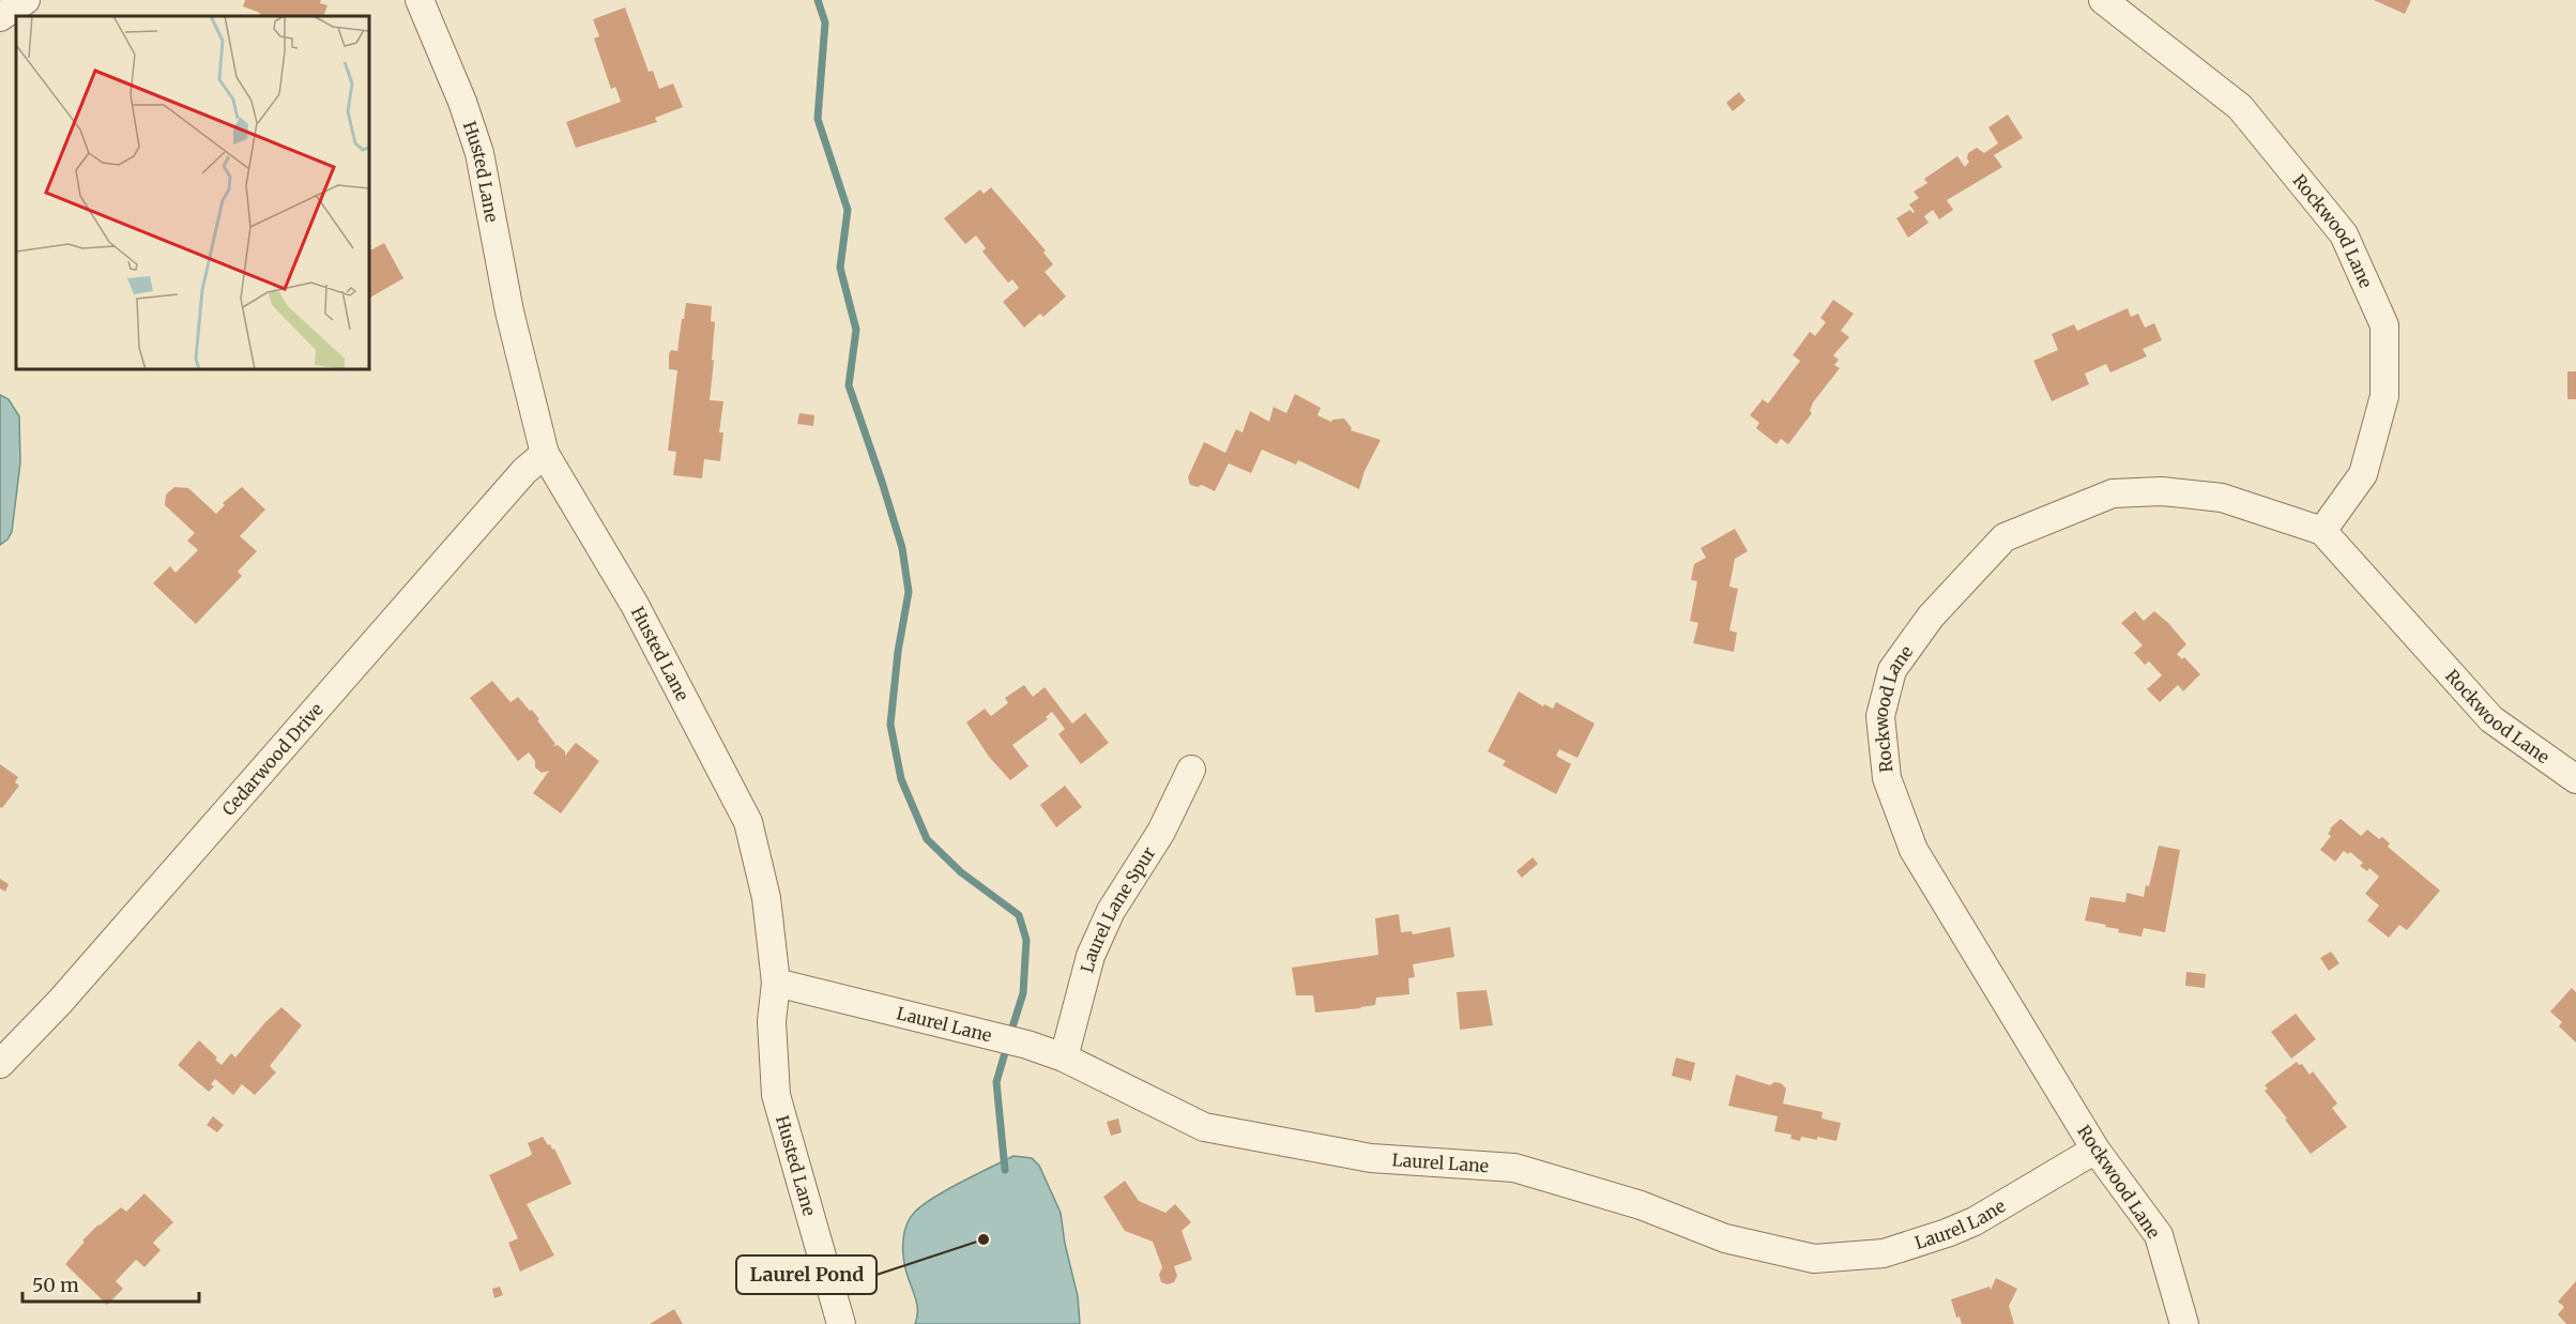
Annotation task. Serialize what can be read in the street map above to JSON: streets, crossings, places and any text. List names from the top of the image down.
{
  "streets": {
    "street": [
      "Husted Lane",
      "Rockwood Lane",
      "Cedarwood Drive",
      "Laurel Lane Spur",
      "Laurel Lane"
    ]
  },
  "crossings": [
    ["Husted Lane", "Cedarwood Drive"],
    ["Husted Lane", "Laurel Lane"],
    ["Rockwood Lane", "Laurel Lane"],
    ["Laurel Lane Spur", "Laurel Lane"]
  ],
  "places": ["Laurel Pond"],
  "scale_bar": "50 m"
}
